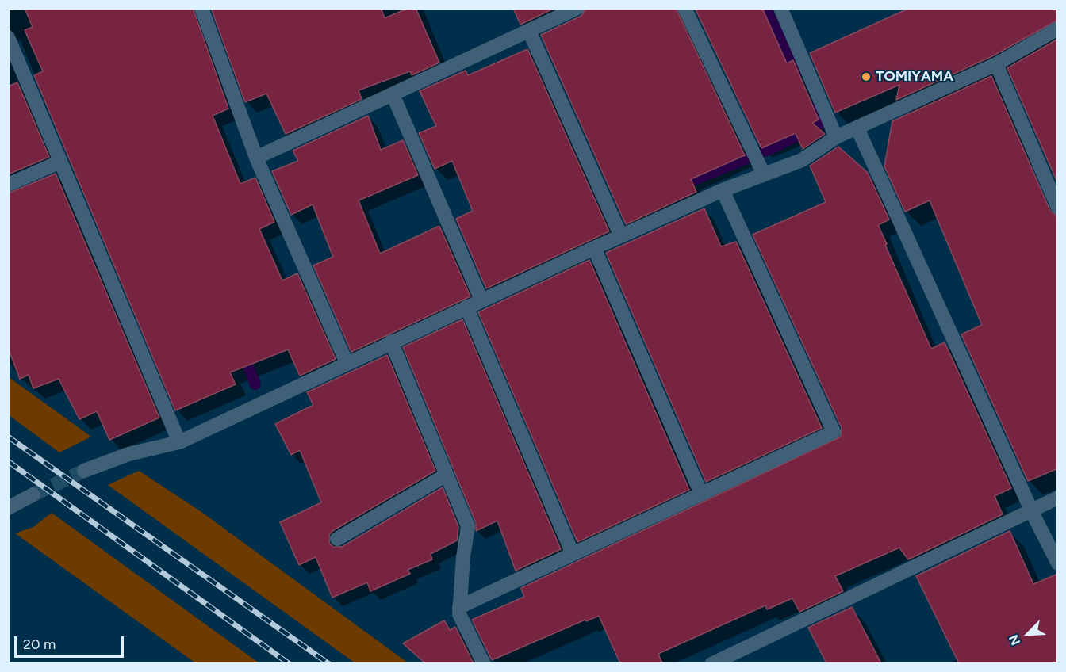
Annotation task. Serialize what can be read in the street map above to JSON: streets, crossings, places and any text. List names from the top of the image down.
{
  "places": ["TOMIYAMA"],
  "scale_bar": "20 m",
  "north": "bottom left"
}
